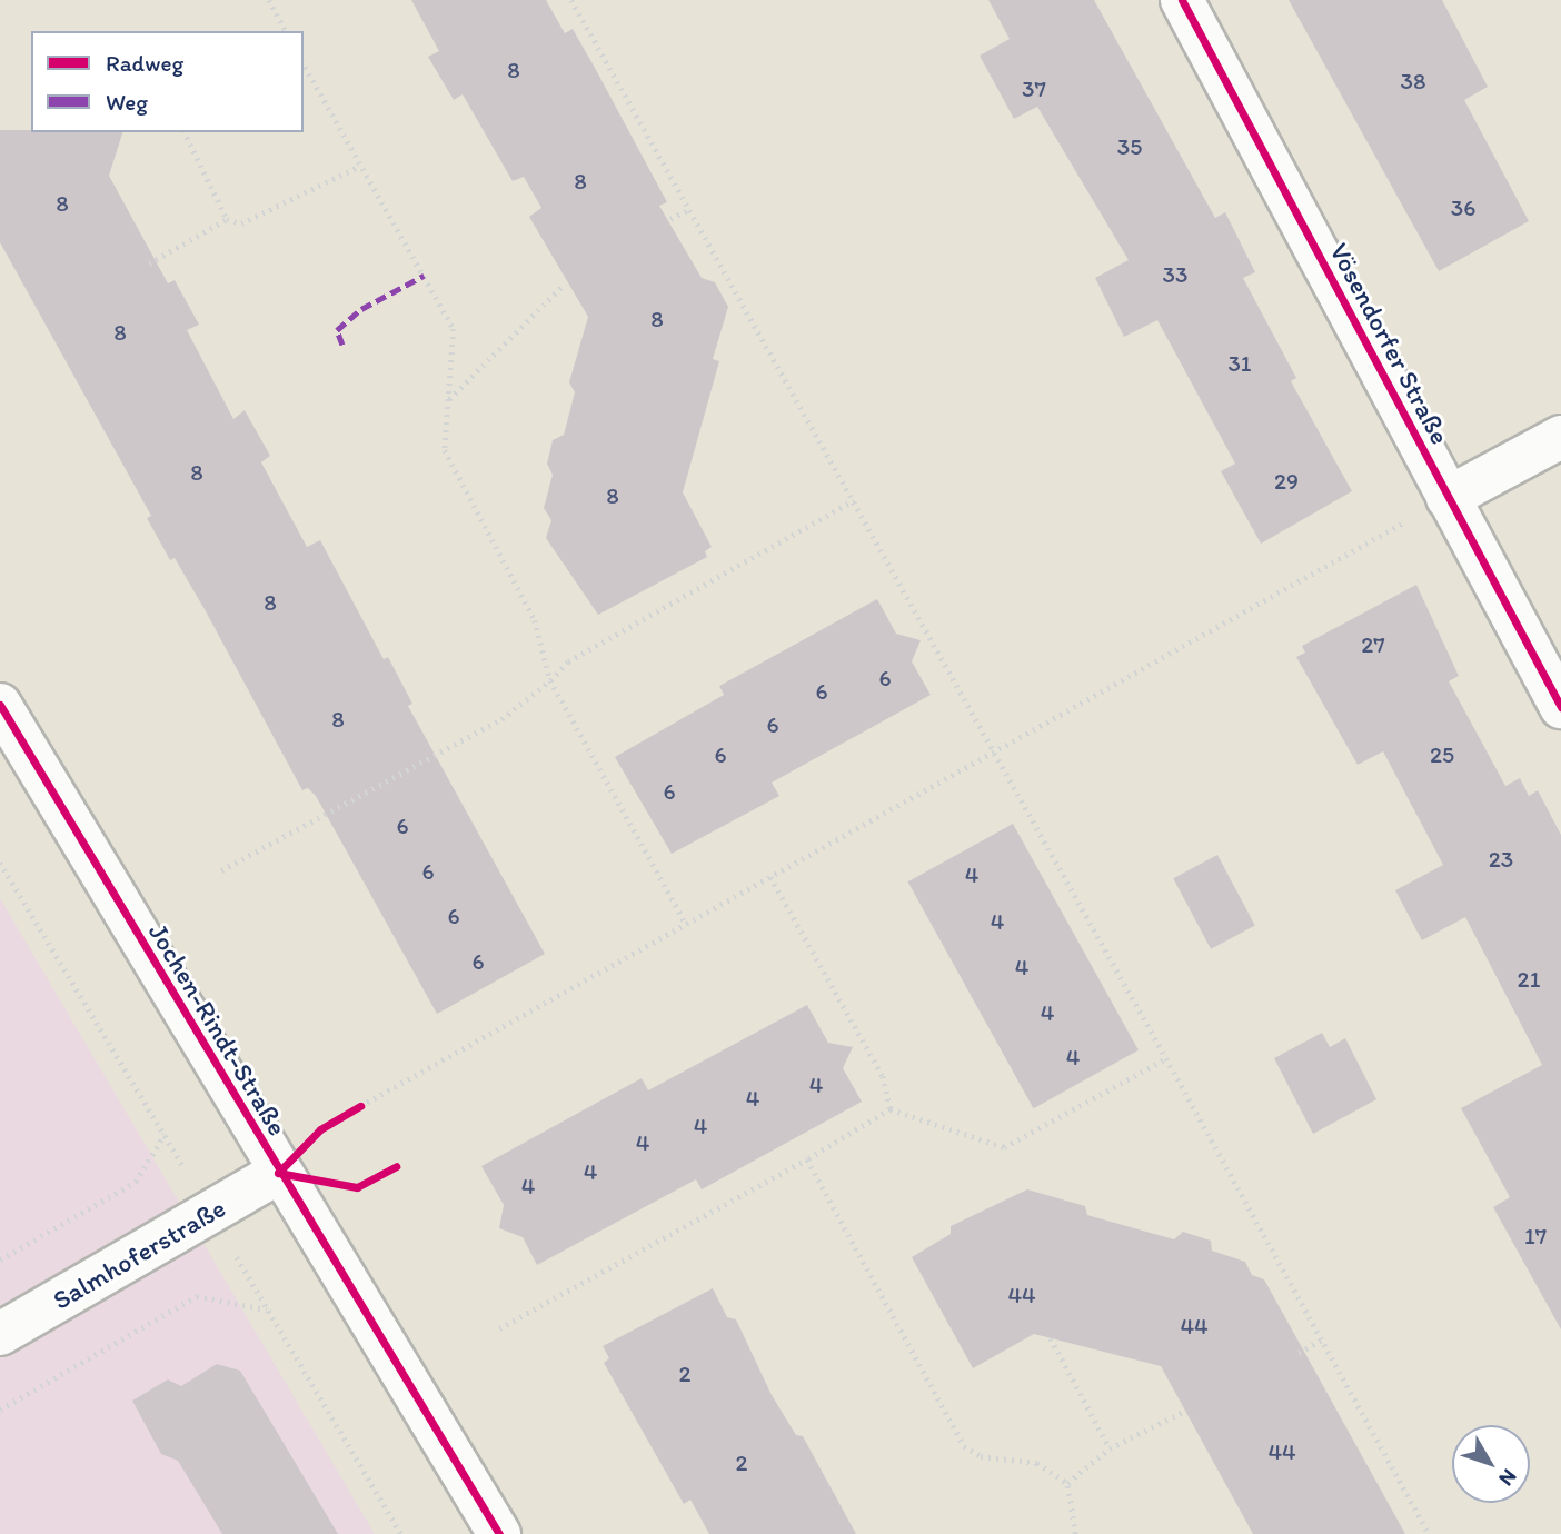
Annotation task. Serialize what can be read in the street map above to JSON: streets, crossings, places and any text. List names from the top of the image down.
{
  "streets": {
    "street": ["Vösendorfer Straße", "Jochen-Rindt-Straße", "Salmhoferstraße"]
  },
  "crossings": [
    ["Jochen-Rindt-Straße", "Salmhoferstraße"]
  ],
  "house_numbers": [
    "8",
    "38",
    "37",
    "35",
    "8",
    "8",
    "36",
    "33",
    "8",
    "8",
    "31",
    "8",
    "29",
    "8",
    "8",
    "27",
    "6",
    "6",
    "8",
    "6",
    "6",
    "25",
    "6",
    "6",
    "23",
    "6",
    "4",
    "6",
    "4",
    "6",
    "4",
    "21",
    "4",
    "4",
    "4",
    "4",
    "4",
    "4",
    "4",
    "4",
    "17",
    "44",
    "44",
    "2",
    "44",
    "2"
  ],
  "legend": ["Radweg", "Weg"],
  "north": "bottom right"
}
